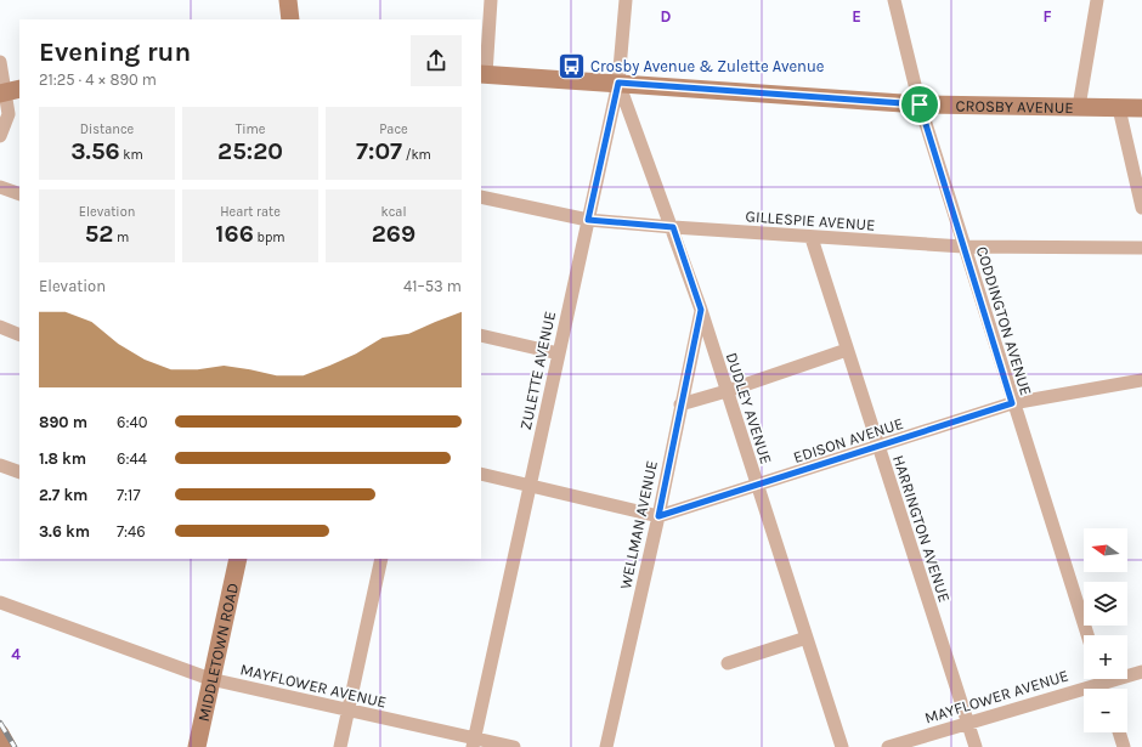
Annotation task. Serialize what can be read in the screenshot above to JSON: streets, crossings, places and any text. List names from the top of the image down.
{
  "streets": {
    "street": [
      "CROSBY AVENUE",
      "GILLESPIE AVENUE",
      "CODDINGTON AVENUE",
      "ZULETTE AVENUE",
      "DUDLEY AVENUE",
      "EDISON AVENUE",
      "WELLMAN AVENUE",
      "HARRINGTON AVENUE",
      "MIDDLETOWN ROAD",
      "MAYFLOWER AVENUE"
    ]
  },
  "crossings": [
    ["CROSBY AVENUE", "CODDINGTON AVENUE"],
    ["CROSBY AVENUE", "ZULETTE AVENUE"],
    ["CROSBY AVENUE", "DUDLEY AVENUE"],
    ["GILLESPIE AVENUE", "CODDINGTON AVENUE"],
    ["GILLESPIE AVENUE", "ZULETTE AVENUE"],
    ["GILLESPIE AVENUE", "DUDLEY AVENUE"],
    ["GILLESPIE AVENUE", "HARRINGTON AVENUE"],
    ["CODDINGTON AVENUE", "EDISON AVENUE"],
    ["ZULETTE AVENUE", "DUDLEY AVENUE"],
    ["ZULETTE AVENUE", "MAYFLOWER AVENUE"],
    ["DUDLEY AVENUE", "EDISON AVENUE"],
    ["DUDLEY AVENUE", "WELLMAN AVENUE"],
    ["EDISON AVENUE", "WELLMAN AVENUE"],
    ["EDISON AVENUE", "HARRINGTON AVENUE"],
    ["HARRINGTON AVENUE", "MAYFLOWER AVENUE"],
    ["MIDDLETOWN ROAD", "MAYFLOWER AVENUE"]
  ],
  "places": {
    "bus stop": ["Crosby Avenue & Zulette Avenue"]
  },
  "north": "left",
  "page": {
    "heading": ["Evening run", "21:25 · 4 × 890 m"],
    "stats": [
      ["Distance", "3.56 km"],
      ["Time", "25:20"],
      ["Pace", "7:07 /km"],
      ["Elevation", "52 m"],
      ["Heart rate", "166 bpm"],
      ["kcal", "269"]
    ],
    "chart": ["Elevation", "41–53 m"],
    "list": [
      {
        "name": "890 m",
        "note": "6:40"
      },
      {
        "name": "1.8 km",
        "note": "6:44"
      },
      {
        "name": "2.7 km",
        "note": "7:17"
      },
      {
        "name": "3.6 km",
        "note": "7:46"
      }
    ],
    "map_buttons": ["+", "−"]
  },
  "grid": {
    "columns": ["D", "E", "F"],
    "rows": ["4"]
  }
}
